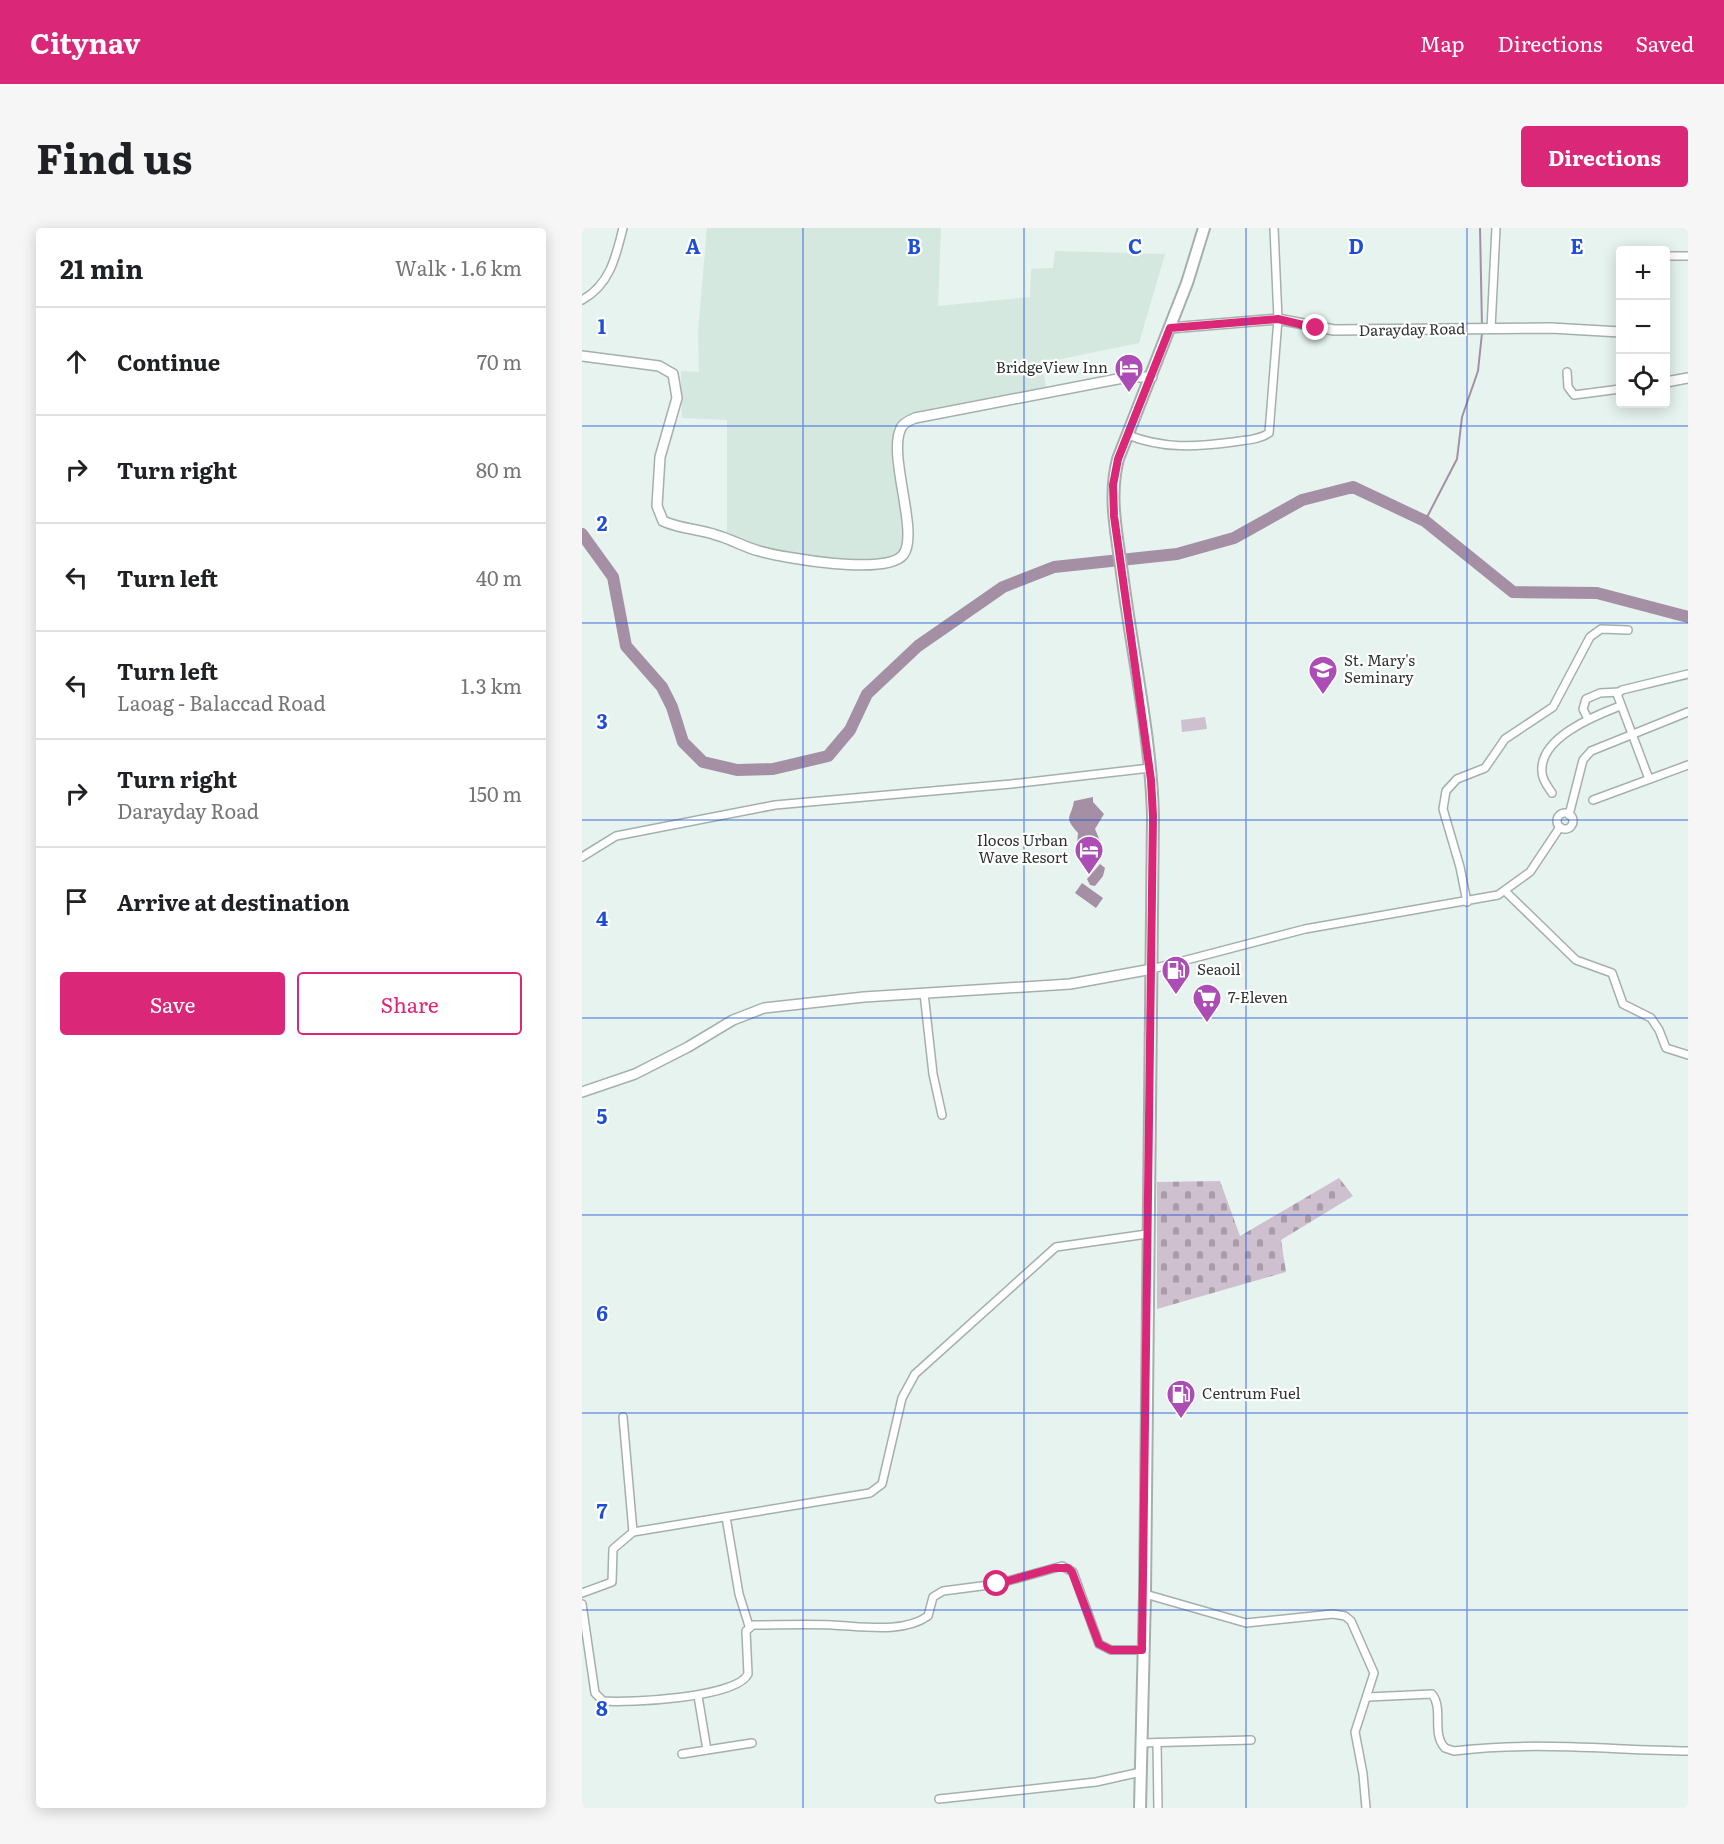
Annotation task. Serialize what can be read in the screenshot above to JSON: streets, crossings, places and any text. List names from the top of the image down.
{
  "streets": {
    "street": ["Darayday Road"]
  },
  "places": {
    "hotel": ["BridgeView Inn", "Ilocos Urban Wave Resort"],
    "school or university": ["St. Mary's Seminary"],
    "fuel station": ["Seaoil", "Centrum Fuel"],
    "supermarket": ["7-Eleven"]
  },
  "page": {
    "header": "Citynav",
    "nav": ["Map", "Directions", "Saved"],
    "title": "Find us",
    "buttons": [
      "Directions",
      ["Save", "Share"]
    ],
    "heading": ["21 min", "Walk · 1.6 km"],
    "map_buttons": ["+", "−"],
    "list": [
      ["Continue", "70 m"],
      ["Turn right", "80 m"],
      ["Turn left", "40 m"],
      ["Turn left", "Laoag - Balaccad Road", "1.3 km"],
      ["Turn right", "Darayday Road", "150 m"],
      "Arrive at destination"
    ]
  },
  "grid": {
    "columns": [
      "A",
      "B",
      "C",
      "D",
      "E"
    ],
    "rows": [
      "1",
      "2",
      "3",
      "4",
      "5",
      "6",
      "7",
      "8"
    ]
  }
}
